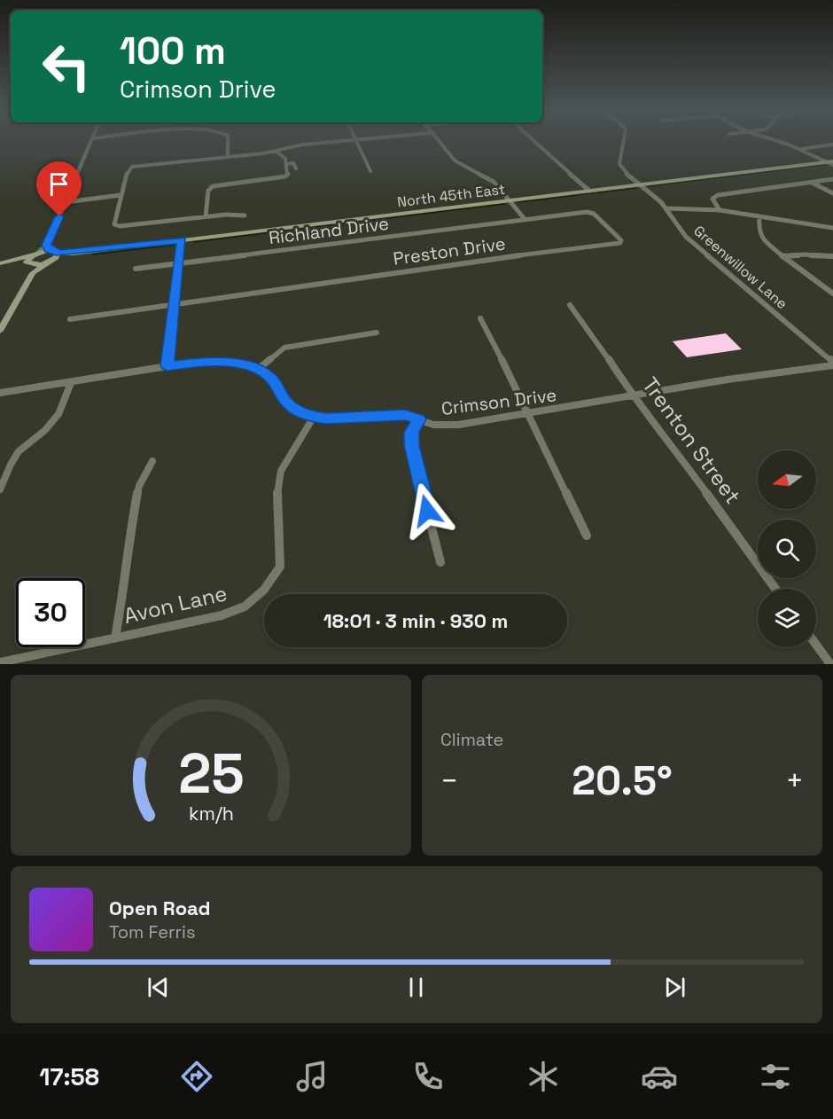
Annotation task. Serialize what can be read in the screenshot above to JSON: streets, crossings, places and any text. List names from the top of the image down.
{
  "streets": {
    "main road": ["North 45th East"],
    "street": [
      "Richland Drive",
      "Preston Drive",
      "Greenwillow Lane",
      "Crimson Drive",
      "Trenton Street",
      "Avon Lane"
    ]
  },
  "crossings": [
    ["North 45th East", "Greenwillow Lane"],
    ["Richland Drive", "Preston Drive"],
    ["Crimson Drive", "Trenton Street"],
    ["Crimson Drive", "Avon Lane"]
  ],
  "north": "left",
  "page": {
    "turn": ["100 m", "Crimson Drive"],
    "limit": "30",
    "trip": "18:01 · 3 min · 930 m",
    "tile": "Climate",
    "heat": ["−", "20.5°", "+"],
    "song": ["Open Road", "Tom Ferris"],
    "tabs": "17:58",
    "gauge": ["25", "km/h"]
  }
}
